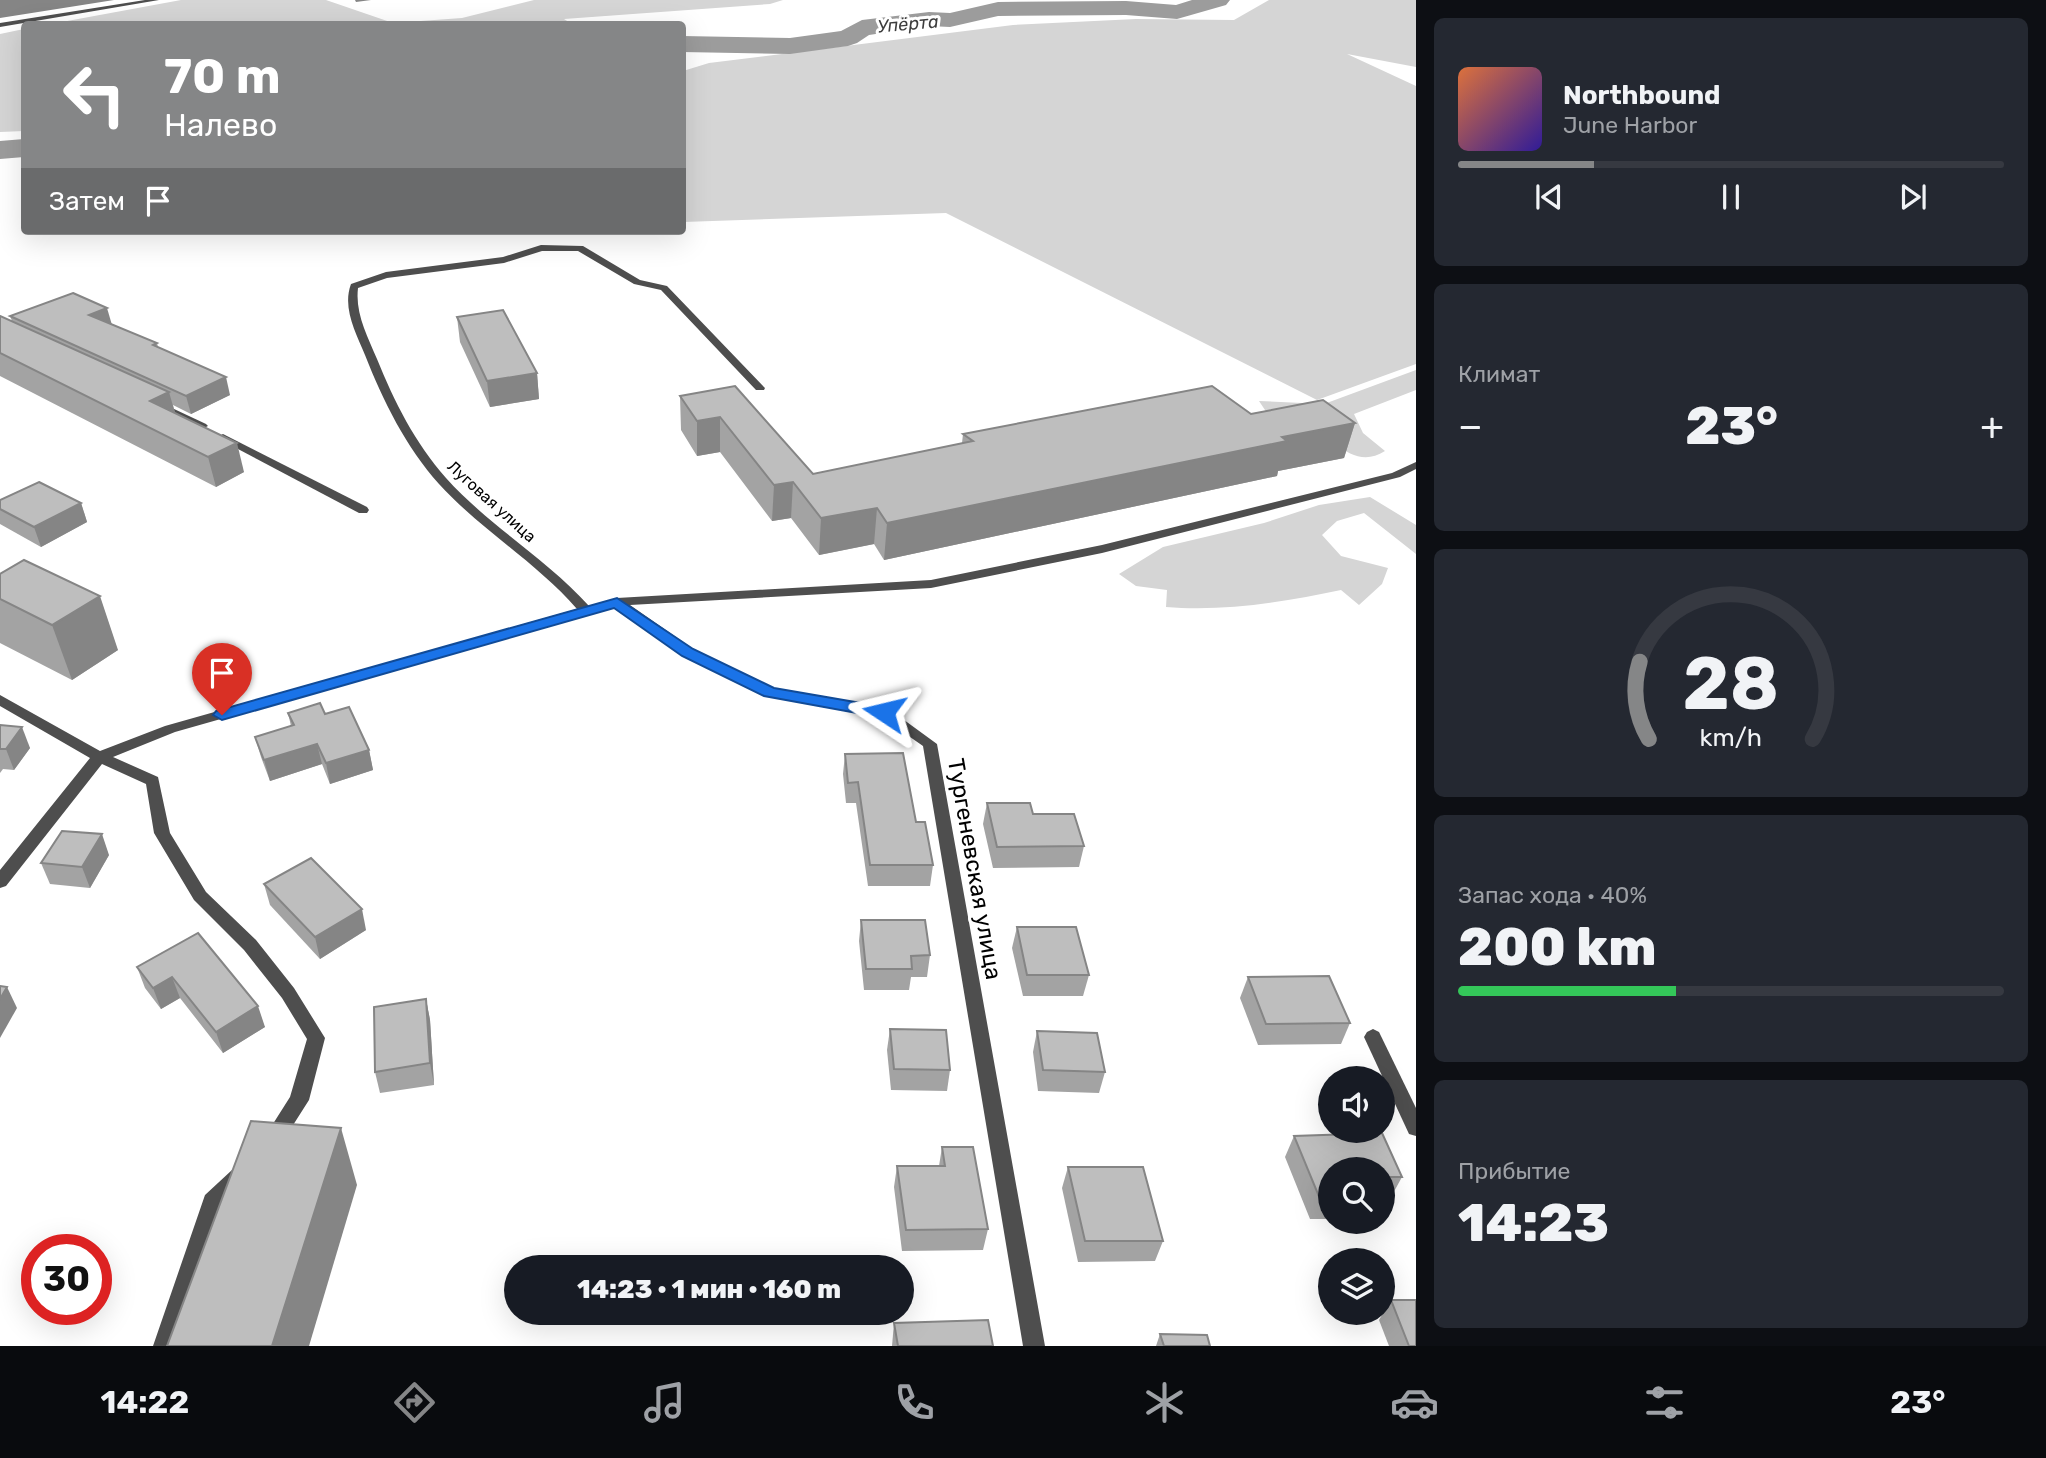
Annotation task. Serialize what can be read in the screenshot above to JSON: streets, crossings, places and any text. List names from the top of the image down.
{
  "streets": {
    "street": ["Луговая улица", "Тургеневская улица"]
  },
  "water": ["Упёрта"],
  "page": {
    "turn": ["70 m", "Налево"],
    "song": ["Northbound", "June Harbor"],
    "then": "Затем",
    "tile": [
      "Климат",
      ["Запас хода · 40%", "200 km"],
      ["Прибытие", "14:23"]
    ],
    "heat": ["−", "23°", "+"],
    "limit": "30",
    "trip": "14:23 · 1 мин · 160 m",
    "tabs": ["14:22", "23°"],
    "gauge": ["28", "km/h"]
  }
}
